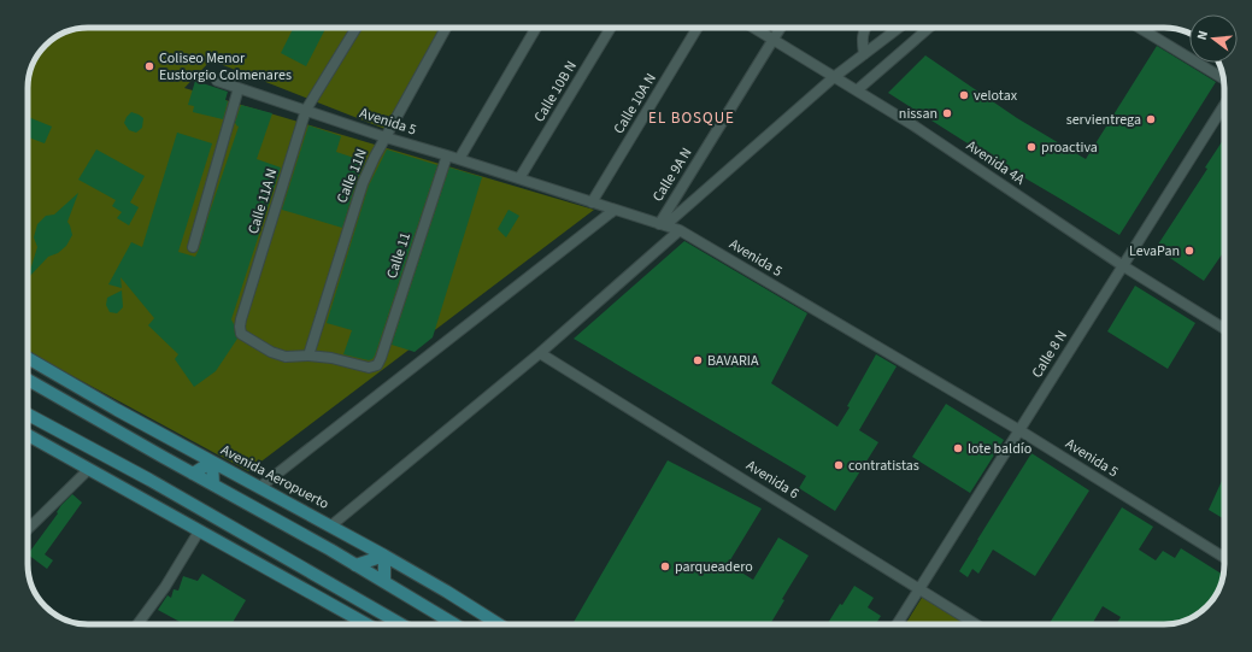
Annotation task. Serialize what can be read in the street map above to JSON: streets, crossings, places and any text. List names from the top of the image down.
{
  "streets": {
    "main road": ["Avenida Aeropuerto"],
    "street": [
      "Calle 10B N",
      "Calle 10A N",
      "Avenida 5",
      "Avenida 4A",
      "Calle 9A N",
      "Calle 11N",
      "Calle 11A N",
      "Calle 11",
      "Calle 8 N",
      "Avenida 6"
    ]
  },
  "crossings": [
    ["Calle 10B N", "Avenida 5"],
    ["Calle 10A N", "Avenida 5"],
    ["Avenida 5", "Calle 9A N"],
    ["Avenida 5", "Calle 11N"],
    ["Avenida 5", "Calle 11A N"],
    ["Avenida 5", "Calle 11"],
    ["Avenida 5", "Calle 8 N"],
    ["Avenida 4A", "Calle 9A N"],
    ["Avenida 4A", "Calle 8 N"],
    ["Calle 11N", "Calle 11A N"],
    ["Calle 11A N", "Calle 11"],
    ["Calle 8 N", "Avenida 6"]
  ],
  "districts": ["EL BOSQUE"],
  "places": [
    "Coliseo Menor Eustorgio Colmenares",
    "velotax",
    "nissan",
    "servientrega",
    "proactiva",
    "LevaPan",
    "BAVARIA",
    "lote baldío",
    "contratistas",
    "parqueadero"
  ],
  "north": "left"
}
